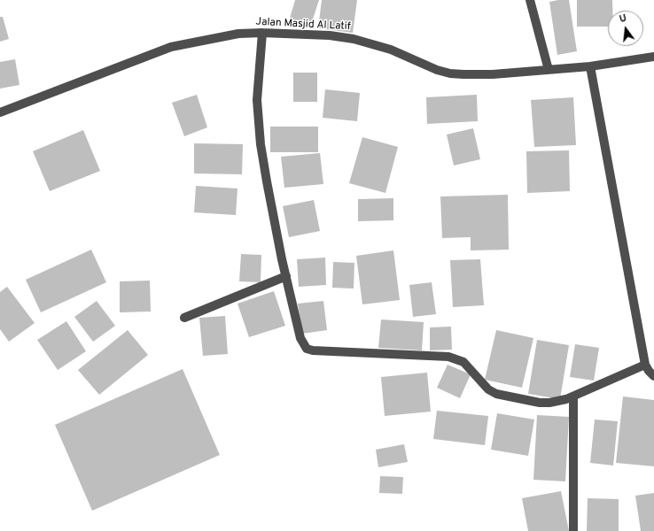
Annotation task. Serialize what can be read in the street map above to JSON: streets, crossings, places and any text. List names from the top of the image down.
{
  "streets": {
    "street": ["Jalan Masjid Al Latif"]
  },
  "north": "top"
}
